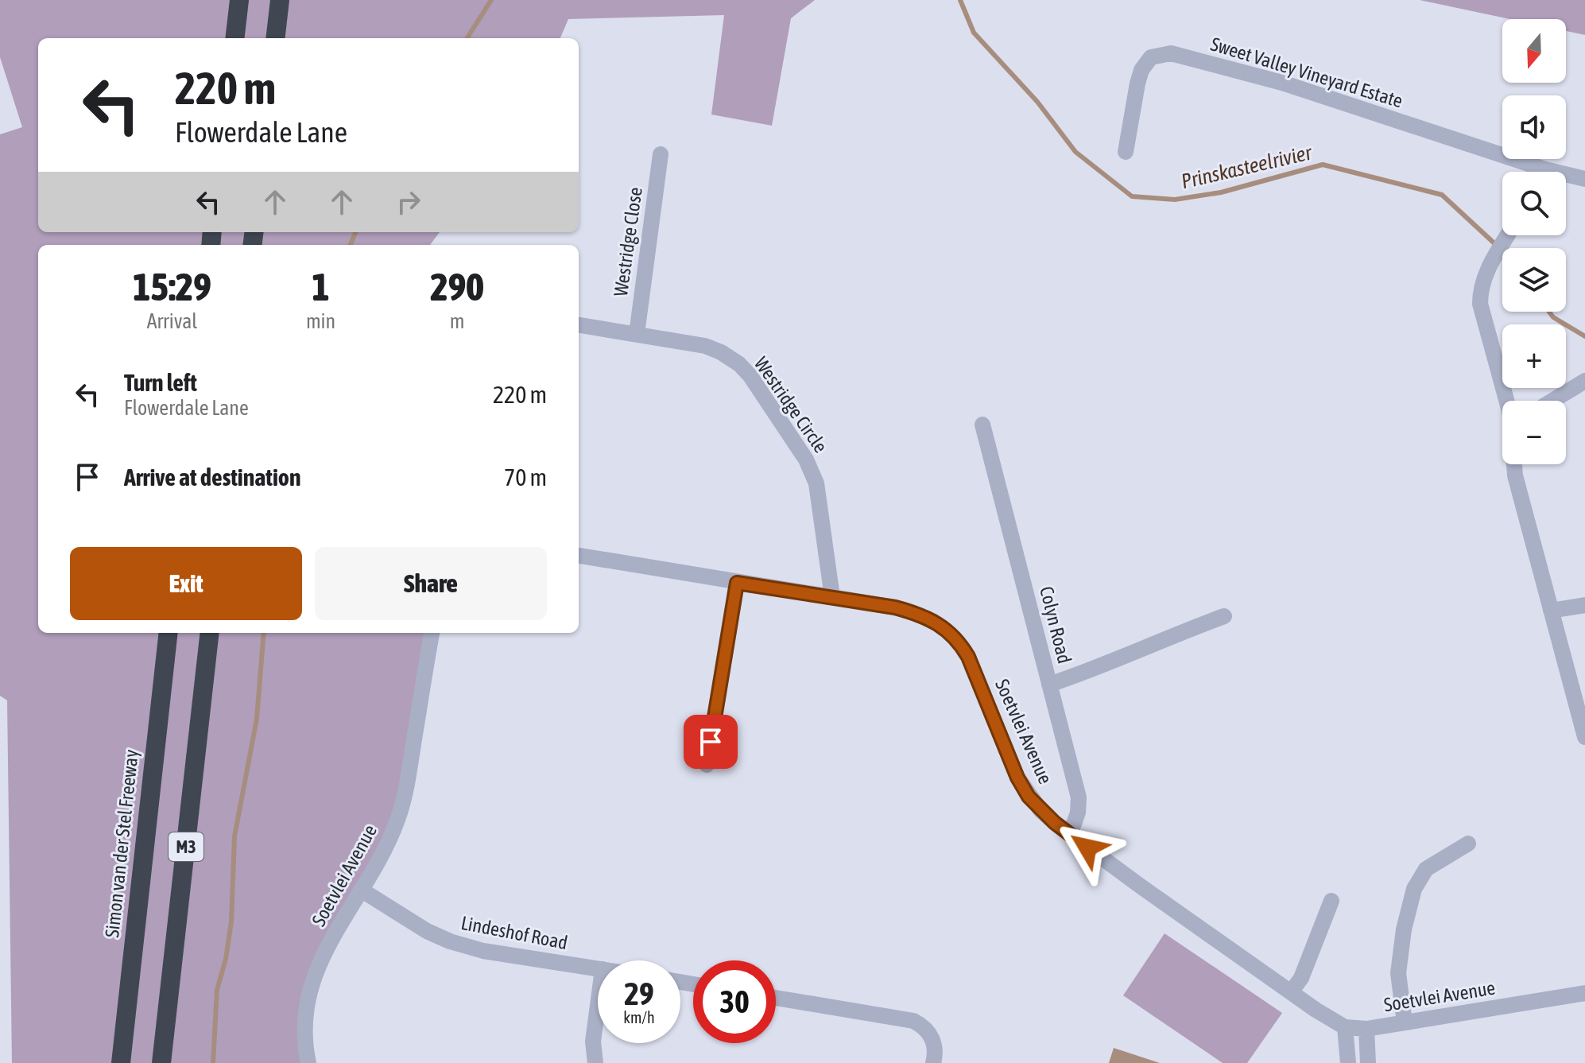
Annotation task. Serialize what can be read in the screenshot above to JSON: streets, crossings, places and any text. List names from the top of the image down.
{
  "streets": {
    "highway": ["Simon van der Stel Freeway", "M3"],
    "street": [
      "Sweet Valley Vineyard Estate",
      "Westridge Close",
      "Westridge Circle",
      "Colyn Road",
      "Soetvlei Avenue",
      "Lindeshof Road"
    ]
  },
  "crossings": [
    ["Westridge Close", "Westridge Circle"],
    ["Westridge Circle", "Soetvlei Avenue"],
    ["Colyn Road", "Soetvlei Avenue"],
    ["Soetvlei Avenue", "Lindeshof Road"]
  ],
  "water": ["Prinskasteelrivier"],
  "north": "bottom",
  "page": {
    "map_buttons": ["+", "−"],
    "turn": ["220 m", "Flowerdale Lane"],
    "eta": [
      "15:29",
      "Arrival",
      "1",
      "min",
      "290",
      "m"
    ],
    "list": [
      {
        "name": "Turn left",
        "note": "Flowerdale Lane",
        "value": "220 m"
      },
      {
        "name": "Arrive at destination",
        "value": "70 m"
      }
    ],
    "buttons": ["Exit", "Share"],
    "speed": "29 km/h",
    "limit": "30"
  }
}
